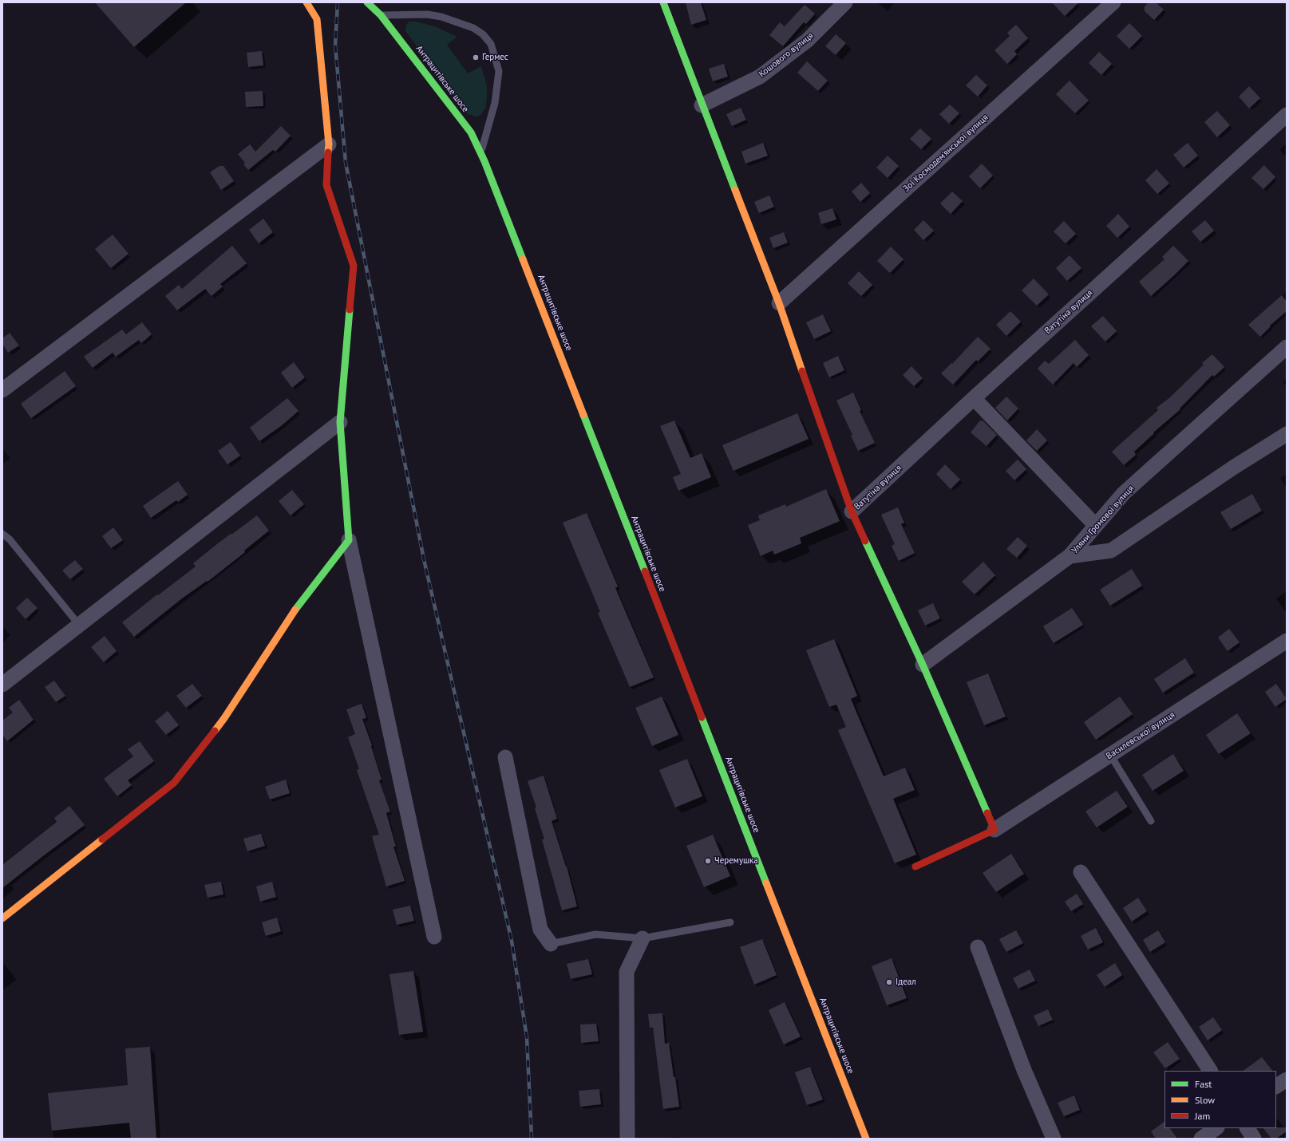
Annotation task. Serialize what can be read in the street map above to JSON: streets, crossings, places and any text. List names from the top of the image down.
{
  "streets": {
    "street": [
      "Кошового вулиця",
      "Антрацитівське шосе",
      "Зої Космодем’янської вулиця",
      "Ватутіна вулиця",
      "Уляни Громової вулиця",
      "Василевської вулиця"
    ]
  },
  "places": ["Гермес", "Черемушка", "Ідеал"],
  "legend": ["Fast", "Slow", "Jam"]
}
